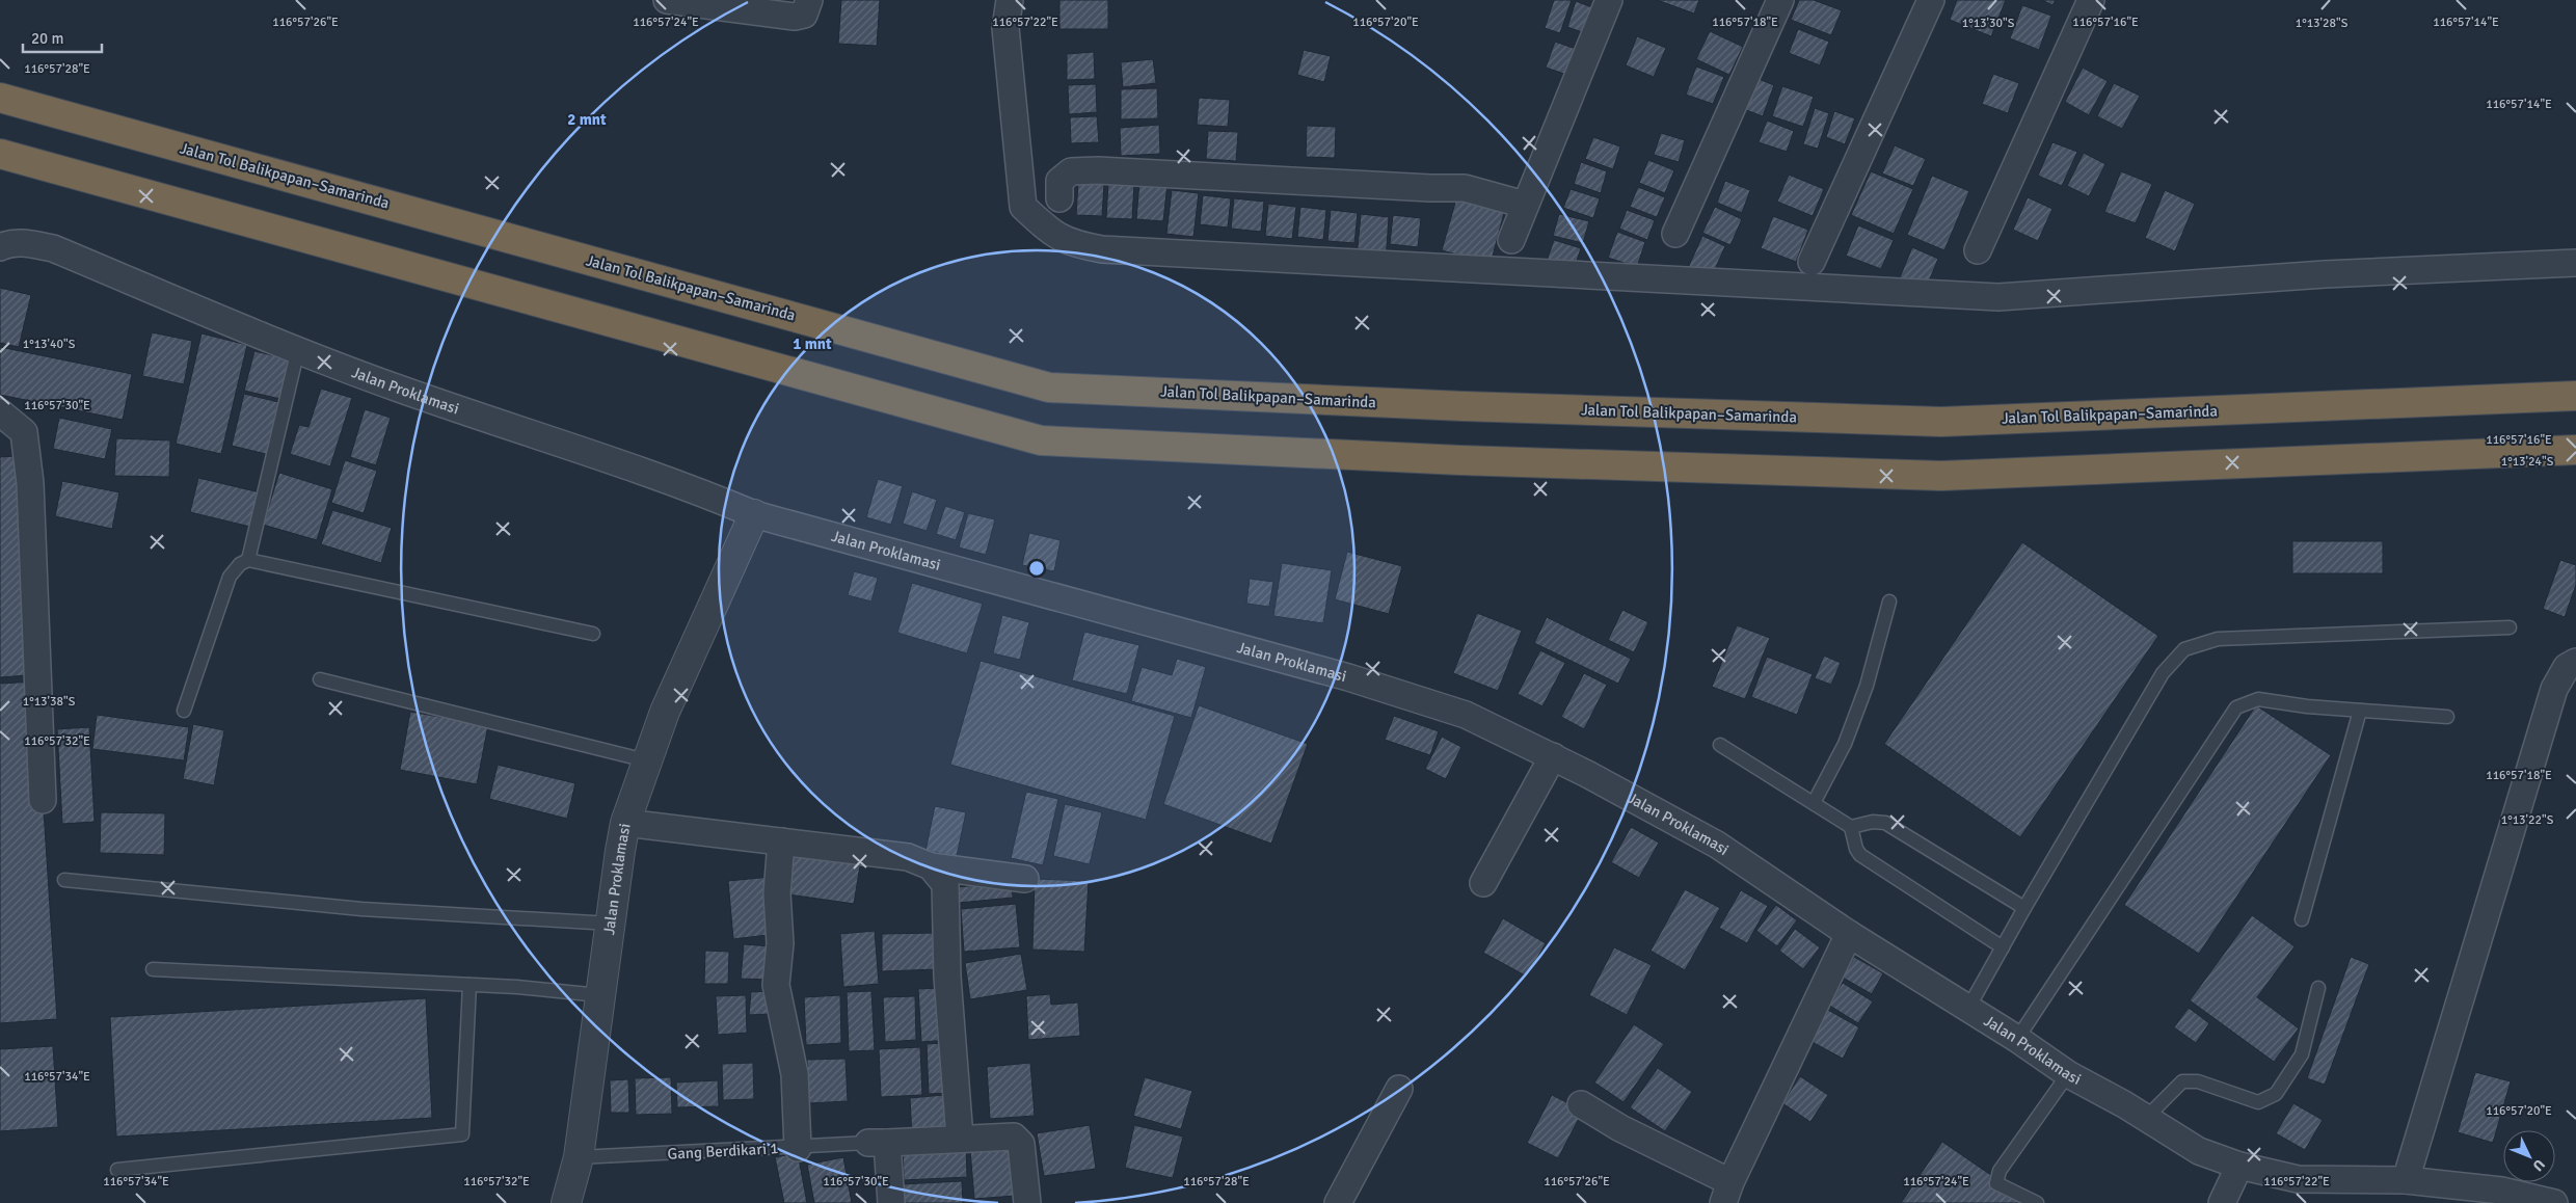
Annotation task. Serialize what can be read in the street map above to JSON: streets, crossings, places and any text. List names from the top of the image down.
{
  "streets": {
    "highway": ["Jalan Tol Balikpapan–Samarinda"],
    "street": ["Jalan Proklamasi"],
    "lane": ["Gang Berdikari 1"]
  },
  "crossings": [
    ["Jalan Proklamasi", "Gang Berdikari 1"]
  ],
  "scale_bar": "20 m",
  "north": "bottom right",
  "coordinates": [
    "116°57'14\"E",
    "116°57'24\"E",
    "116°57'22\"E",
    "116°57'18\"E",
    "116°57'16\"E",
    "116°57'26\"E",
    "116°57'20\"E",
    "1°13'28\"S",
    "1°13'30\"S",
    "116°57'28\"E",
    "1°13'40\"S",
    "116°57'30\"E",
    "1°13'24\"S",
    "1°13'38\"S",
    "116°57'32\"E",
    "1°13'22\"S",
    "116°57'34\"E"
  ],
  "rings": ["2 mnt", "1 mnt"]
}
